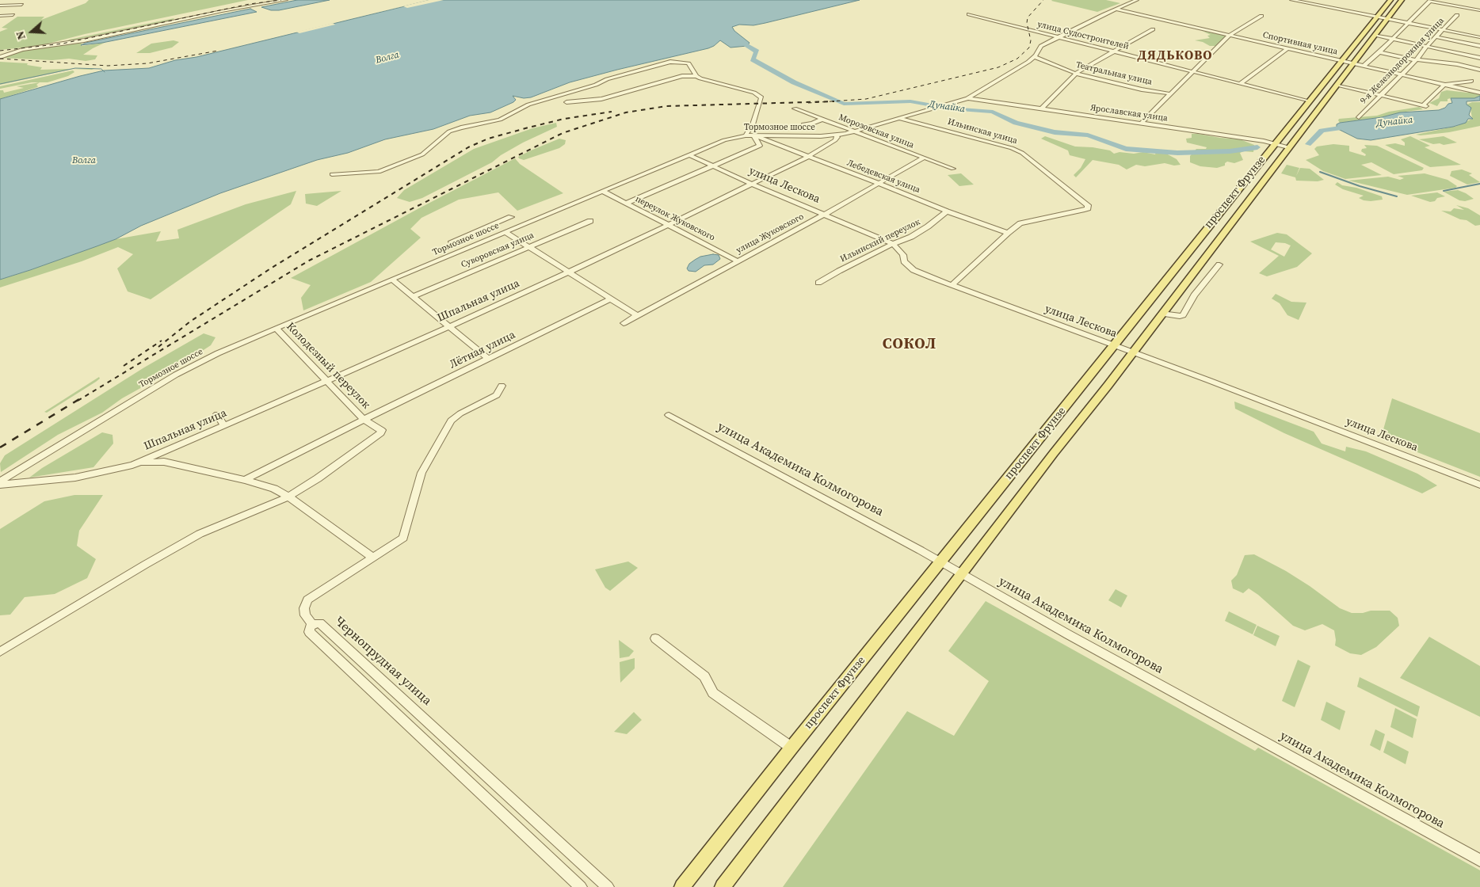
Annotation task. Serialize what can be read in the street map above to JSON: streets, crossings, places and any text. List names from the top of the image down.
{
  "streets": {
    "main road": ["проспект Фрунзе"],
    "street": [
      "улица Судостроителей",
      "Спортивная улица",
      "9-я Железнодорожная улица",
      "Театральная улица",
      "Ярославская улица",
      "Тормозное шоссе",
      "Морозовская улица",
      "Ильинская улица",
      "Лебедевская улица",
      "улица Лескова",
      "переулок Жуковского",
      "улица Жуковского",
      "Ильинский переулок",
      "Суворовская улица",
      "Шпальная улица",
      "Лётная улица",
      "Колодезный переулок",
      "улица Академика Колмогорова",
      "Чернопрудная улица"
    ]
  },
  "crossings": [
    ["улица Судостроителей", "Тормозное шоссе"],
    ["улица Судостроителей", "проспект Фрунзе"],
    ["Спортивная улица", "9-я Железнодорожная улица"],
    ["Спортивная улица", "Тормозное шоссе"],
    ["Спортивная улица", "проспект Фрунзе"],
    ["Театральная улица", "Тормозное шоссе"],
    ["Ярославская улица", "Тормозное шоссе"],
    ["Ярославская улица", "проспект Фрунзе"],
    ["Тормозное шоссе", "Морозовская улица"],
    ["Тормозное шоссе", "Ильинская улица"],
    ["Тормозное шоссе", "Лебедевская улица"],
    ["Тормозное шоссе", "улица Лескова"],
    ["Тормозное шоссе", "переулок Жуковского"],
    ["Тормозное шоссе", "Шпальная улица"],
    ["Тормозное шоссе", "Колодезный переулок"],
    ["Морозовская улица", "улица Жуковского"],
    ["Ильинская улица", "Лебедевская улица"],
    ["Лебедевская улица", "улица Жуковского"],
    ["Лебедевская улица", "Ильинский переулок"],
    ["Лебедевская улица", "Шпальная улица"],
    ["улица Лескова", "проспект Фрунзе"],
    ["улица Лескова", "улица Жуковского"],
    ["улица Лескова", "Ильинский переулок"],
    ["улица Лескова", "Шпальная улица"],
    ["проспект Фрунзе", "улица Академика Колмогорова"],
    ["переулок Жуковского", "улица Жуковского"],
    ["переулок Жуковского", "Шпальная улица"],
    ["Шпальная улица", "Колодезный переулок"],
    ["Лётная улица", "Колодезный переулок"]
  ],
  "districts": ["ДЯДЬКОВО", "СОКОЛ"],
  "water": ["Волга", "Дунайка"],
  "north": "left"
}
